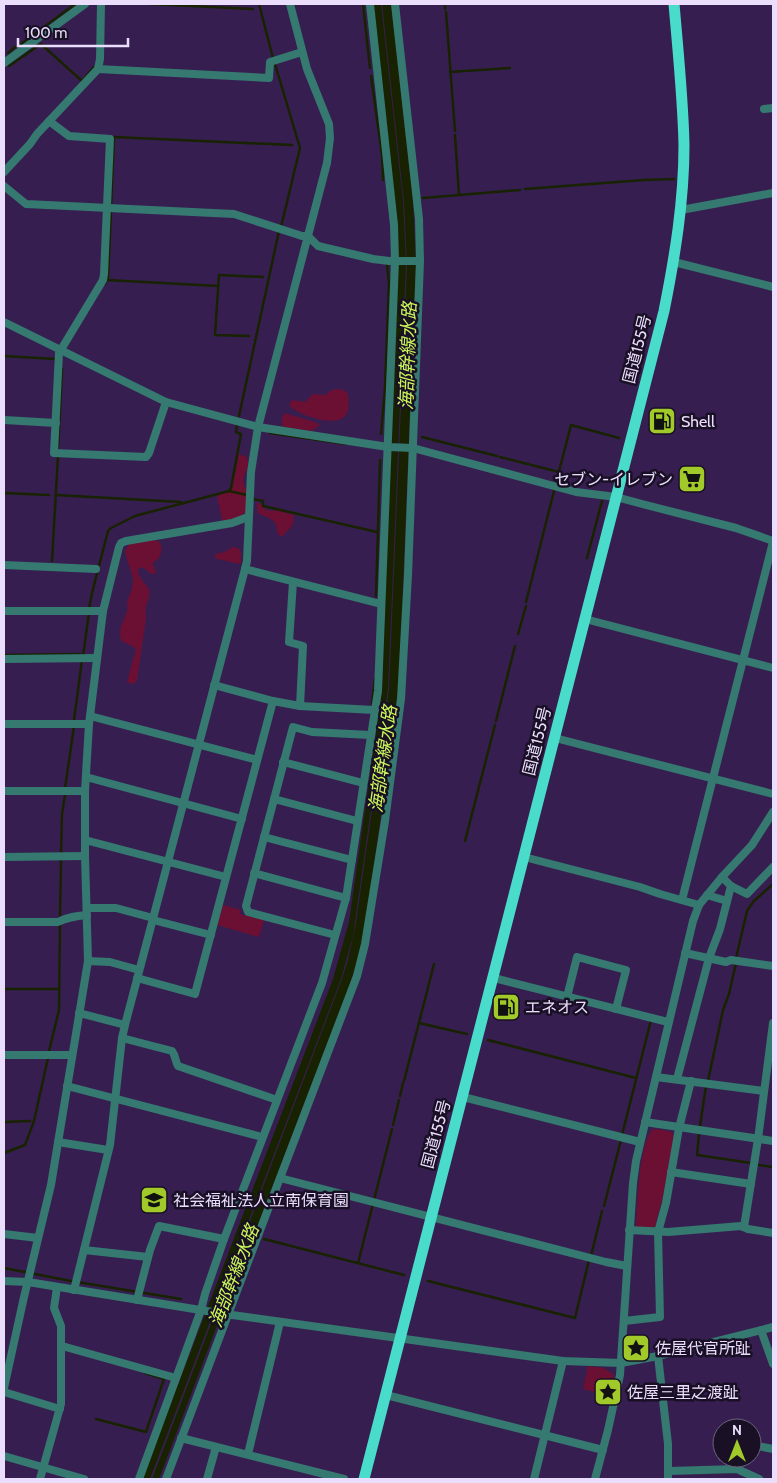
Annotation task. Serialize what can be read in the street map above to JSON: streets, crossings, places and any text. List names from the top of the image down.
{
  "streets": {
    "highway": ["国道155号"]
  },
  "water": ["海部幹線水路"],
  "places": {
    "fuel station": ["Shell", "エネオス"],
    "supermarket": ["セブン-イレブン"],
    "school or university": ["社会福祉法人立南保育園"],
    "place": ["佐屋代官所趾", "佐屋三里之渡趾"]
  },
  "scale_bar": "100 m",
  "north": "top"
}
